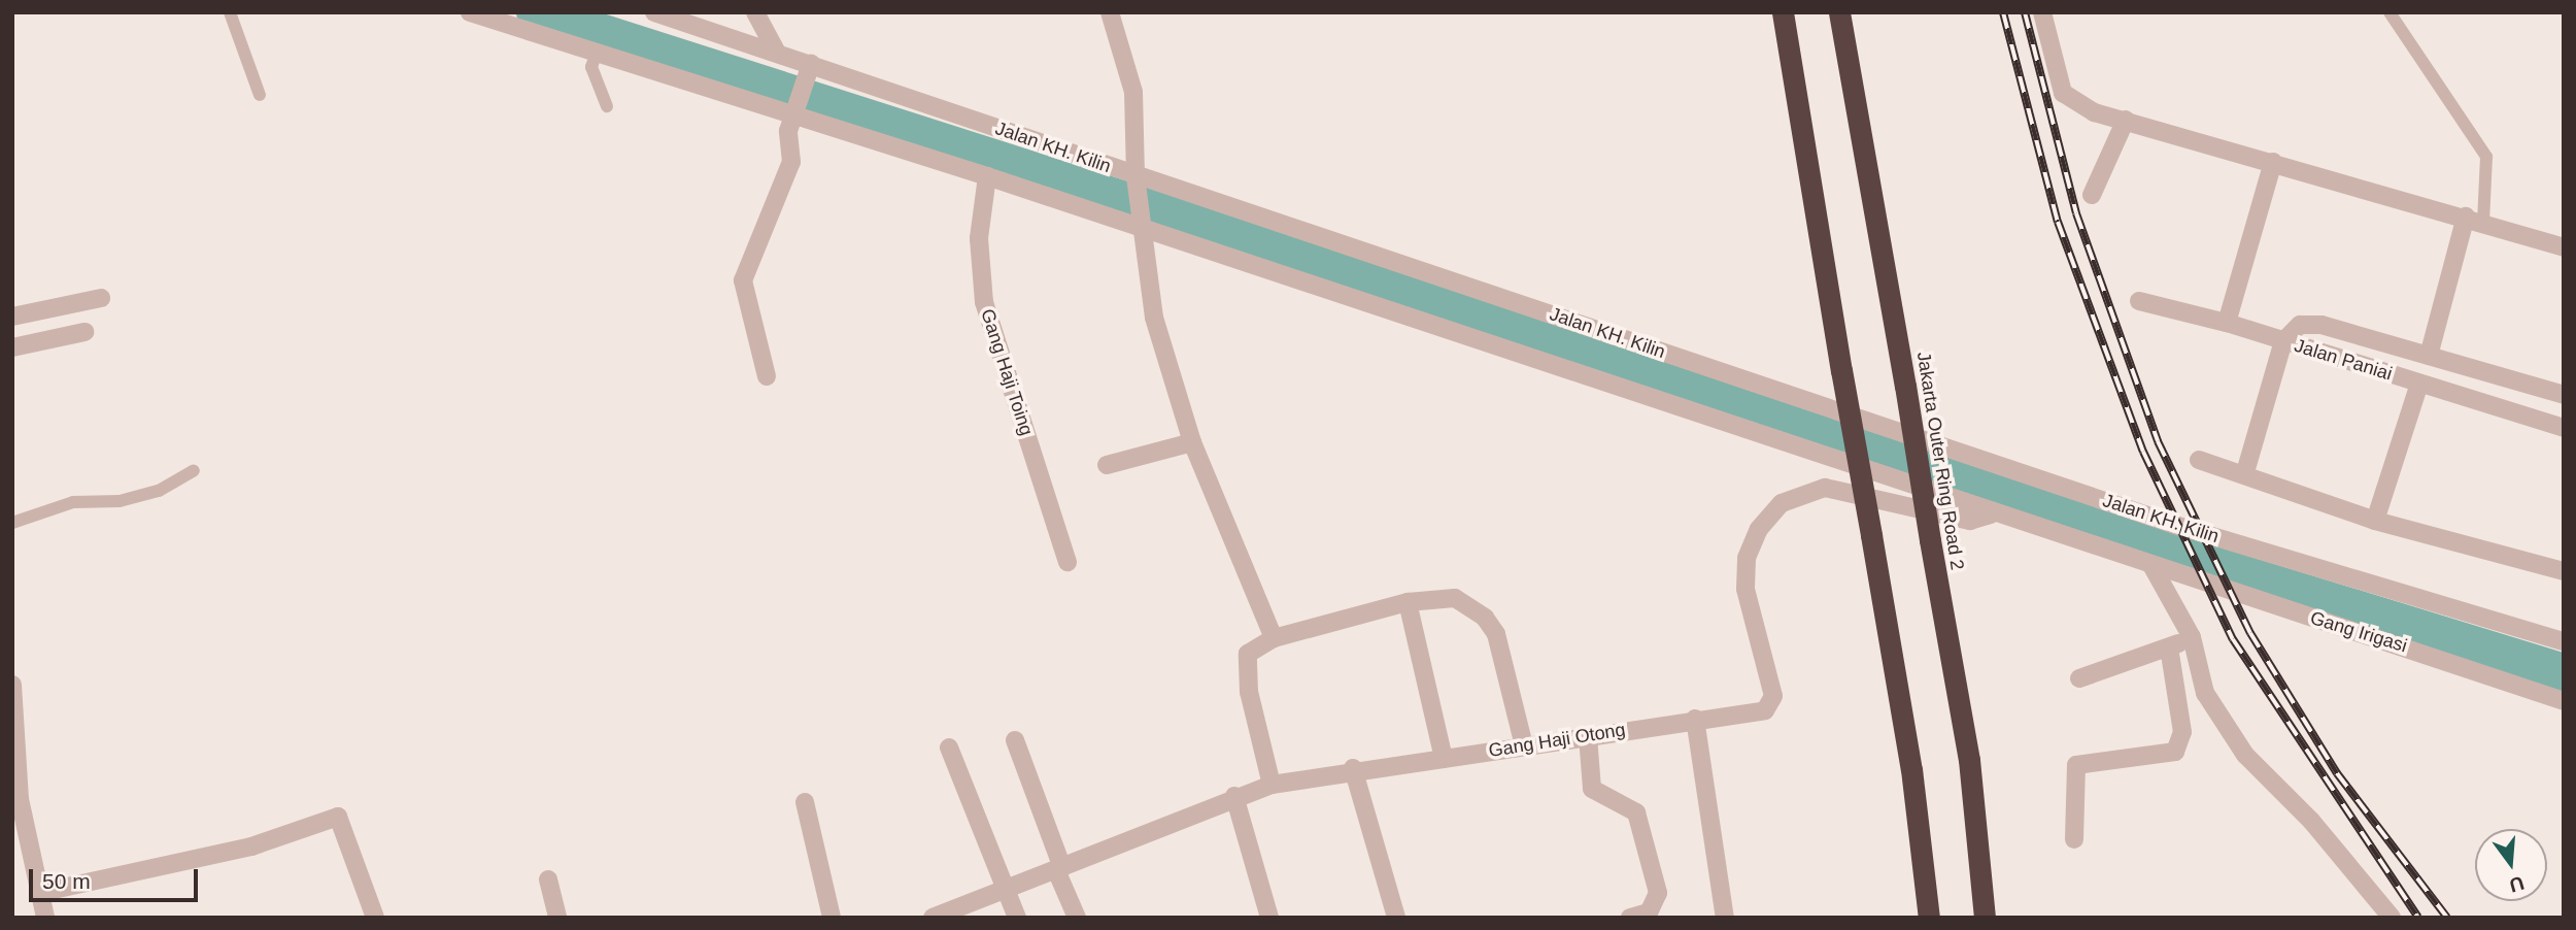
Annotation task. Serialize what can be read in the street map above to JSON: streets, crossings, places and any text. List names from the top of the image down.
{
  "streets": {
    "highway": ["Jakarta Outer Ring Road 2"],
    "street": [
      "Jalan KH. Kilin",
      "Jalan Paniai",
      "Gang Haji Toing",
      "Gang Irigasi",
      "Gang Haji Otong"
    ]
  },
  "scale_bar": "50 m",
  "north": "bottom"
}
